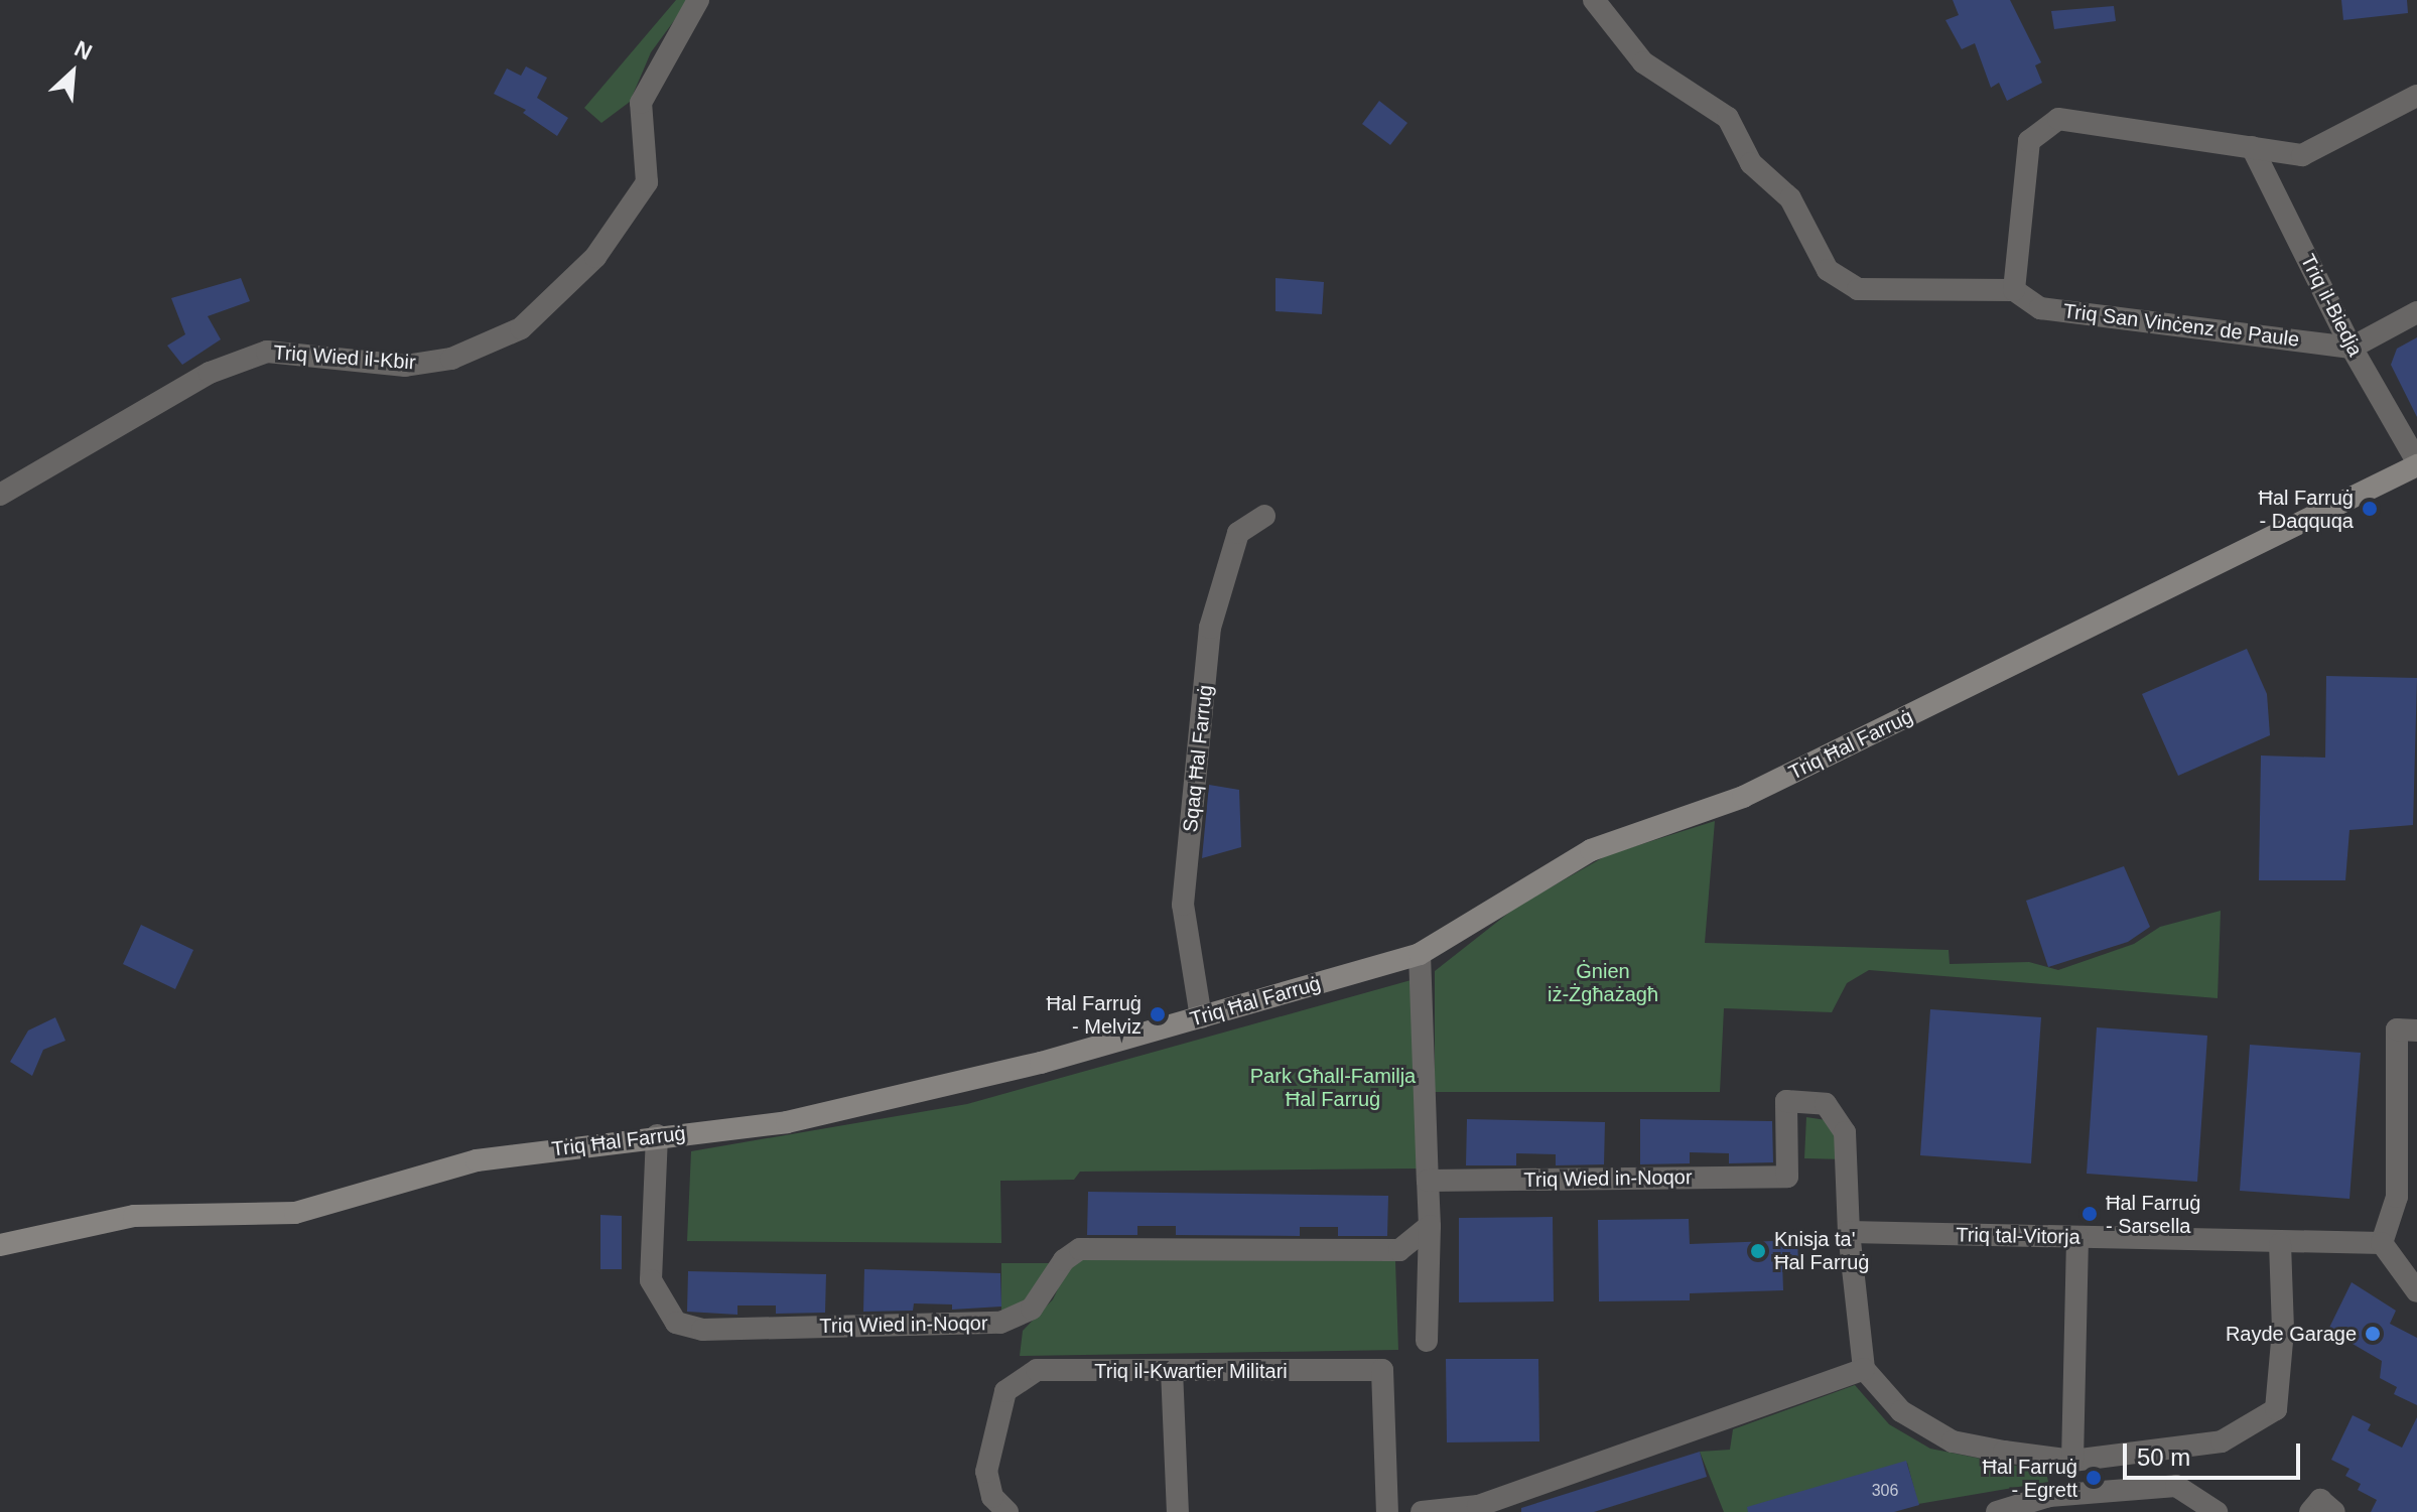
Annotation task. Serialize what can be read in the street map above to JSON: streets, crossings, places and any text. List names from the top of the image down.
{
  "streets": {
    "main road": ["Triq Ħal Farruġ"],
    "street": [
      "Triq il-Biedja",
      "Triq San Vinċenz de Paule",
      "Triq Wied il-Kbir",
      "Sqaq Ħal Farruġ",
      "Triq Wied in-Noqor",
      "Triq tal-Vitorja",
      "Triq il-Kwartier Militari"
    ]
  },
  "crossings": [
    ["Triq il-Biedja", "Triq San Vinċenz de Paule"],
    ["Triq il-Biedja", "Triq Ħal Farruġ"],
    ["Triq Ħal Farruġ", "Sqaq Ħal Farruġ"],
    ["Triq Ħal Farruġ", "Triq Wied in-Noqor"],
    ["Triq Wied in-Noqor", "Triq tal-Vitorja"]
  ],
  "parks": ["Ġnien iż-Żgħażagħ", "Park Għall-Familja Ħal Farruġ"],
  "places": [
    "Ħal Farruġ - Daqquqa",
    "Ħal Farruġ - Melviz",
    "Ħal Farruġ - Sarsella",
    "Knisja ta' Ħal Farruġ",
    "Rayde Garage",
    "Ħal Farruġ - Egrett"
  ],
  "house_numbers": ["306"],
  "scale_bar": "50 m",
  "north": "top right"
}
